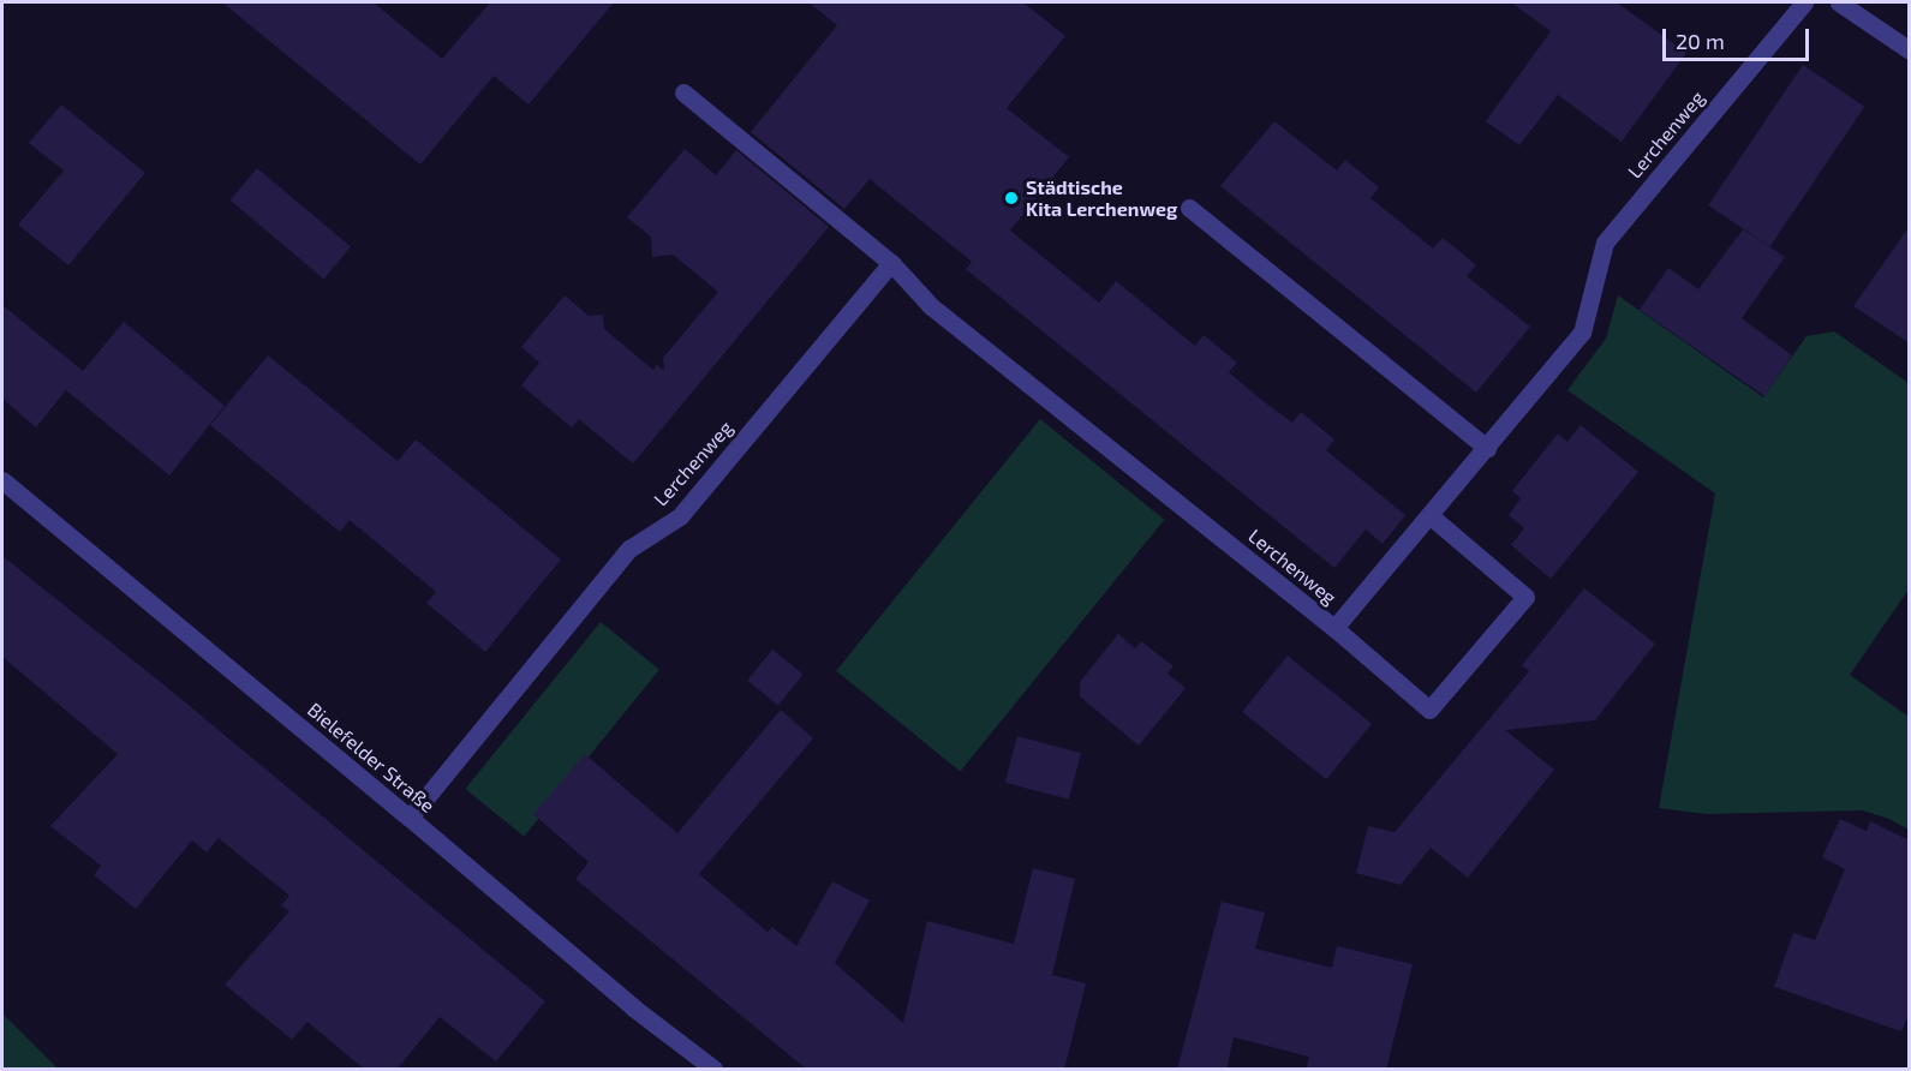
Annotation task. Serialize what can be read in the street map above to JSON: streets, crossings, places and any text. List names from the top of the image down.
{
  "streets": {
    "street": ["Lerchenweg", "Bielefelder Straße"]
  },
  "crossings": [
    ["Lerchenweg", "Bielefelder Straße"]
  ],
  "places": ["Städtische Kita Lerchenweg"],
  "scale_bar": "20 m"
}
